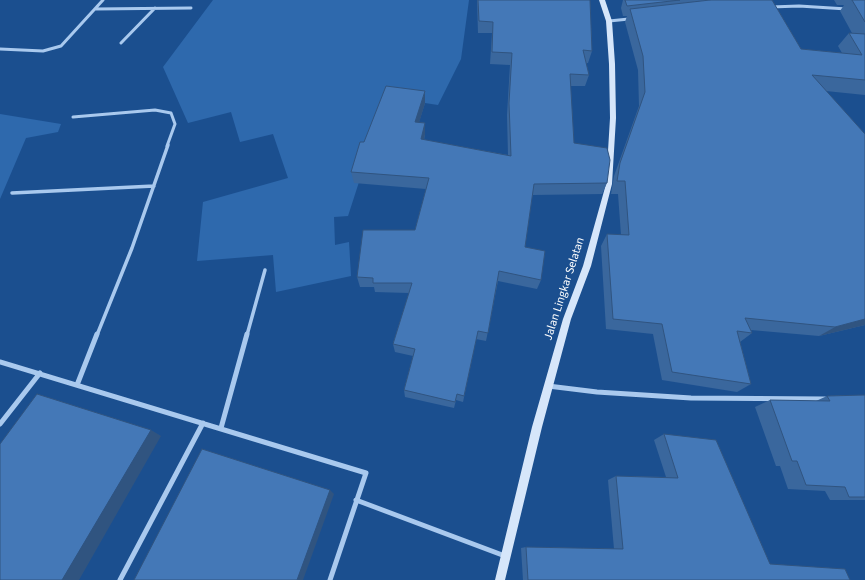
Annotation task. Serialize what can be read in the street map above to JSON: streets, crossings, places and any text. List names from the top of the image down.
{
  "streets": {
    "street": ["Jalan Lingkar Selatan"]
  }
}
